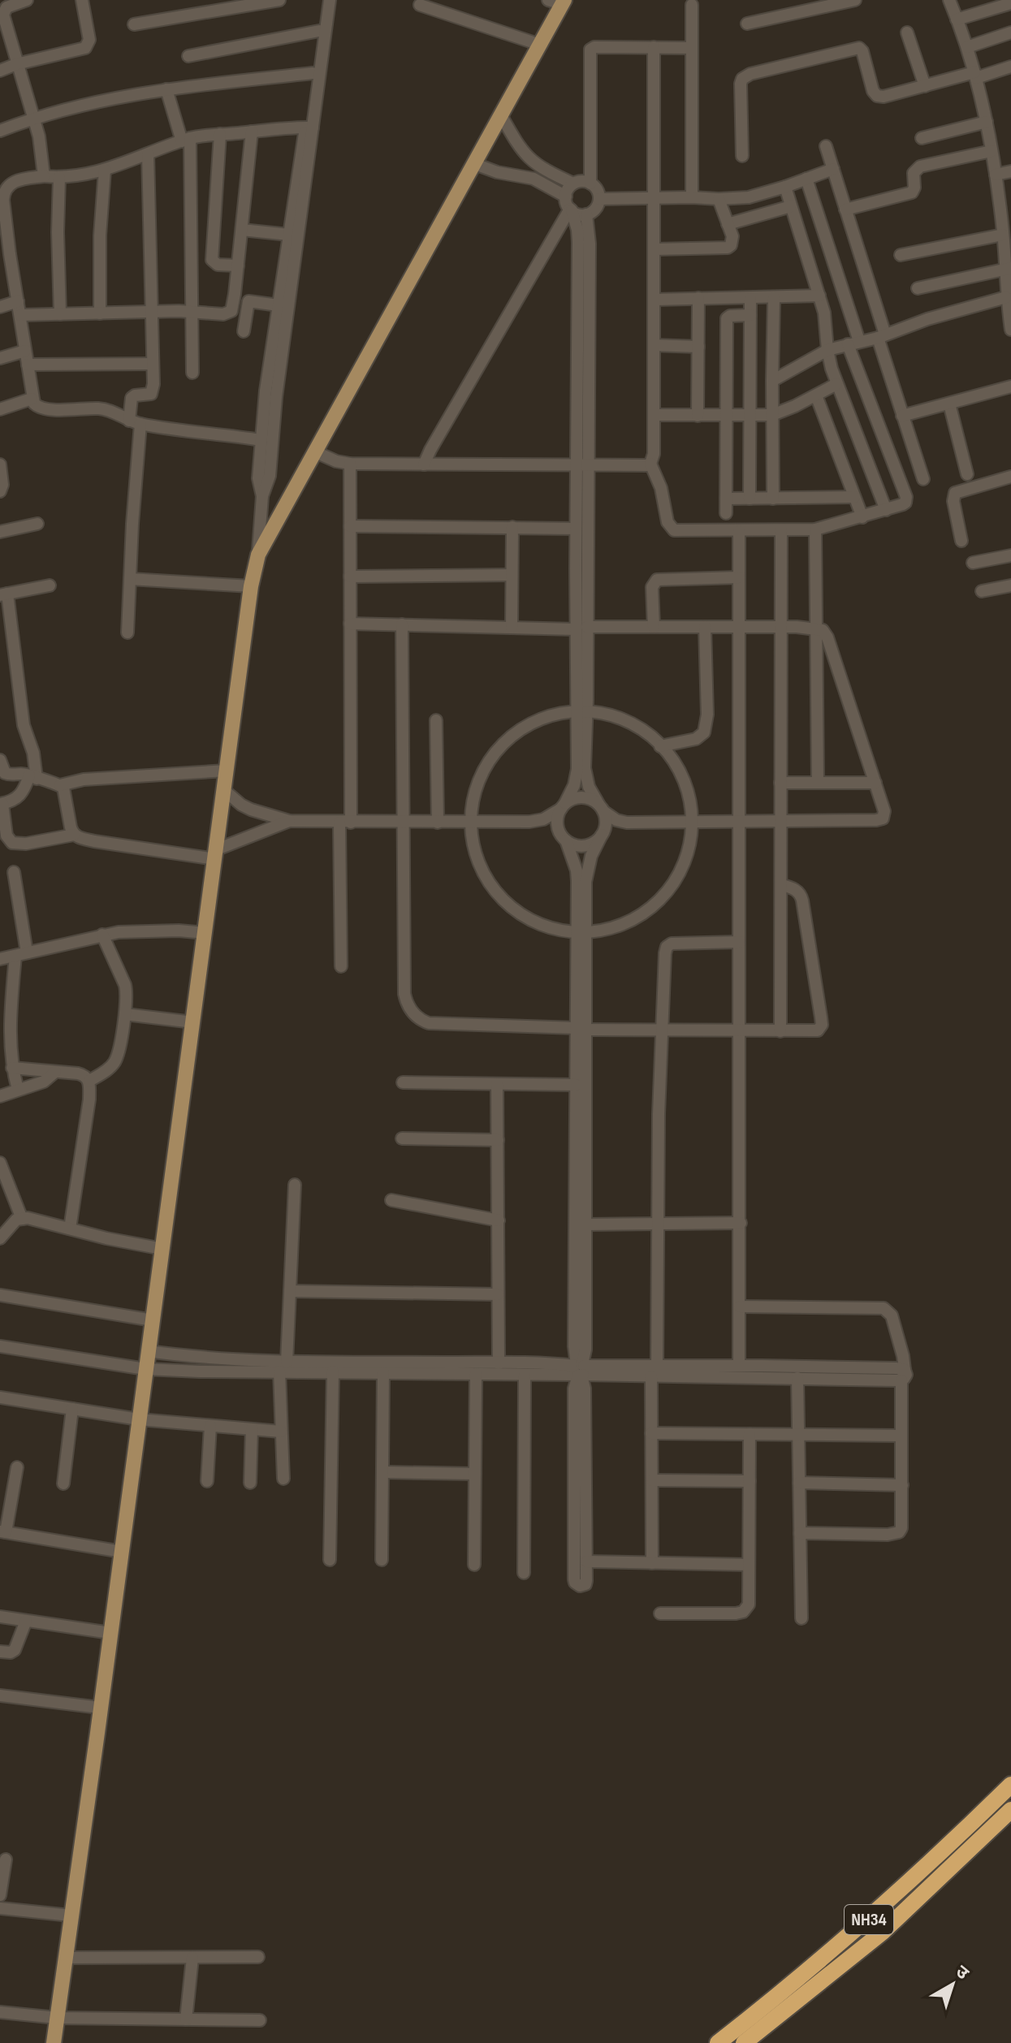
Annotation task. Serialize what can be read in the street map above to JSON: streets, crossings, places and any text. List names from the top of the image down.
{
  "streets": {
    "highway": ["NH34"]
  },
  "north": "top right"
}
